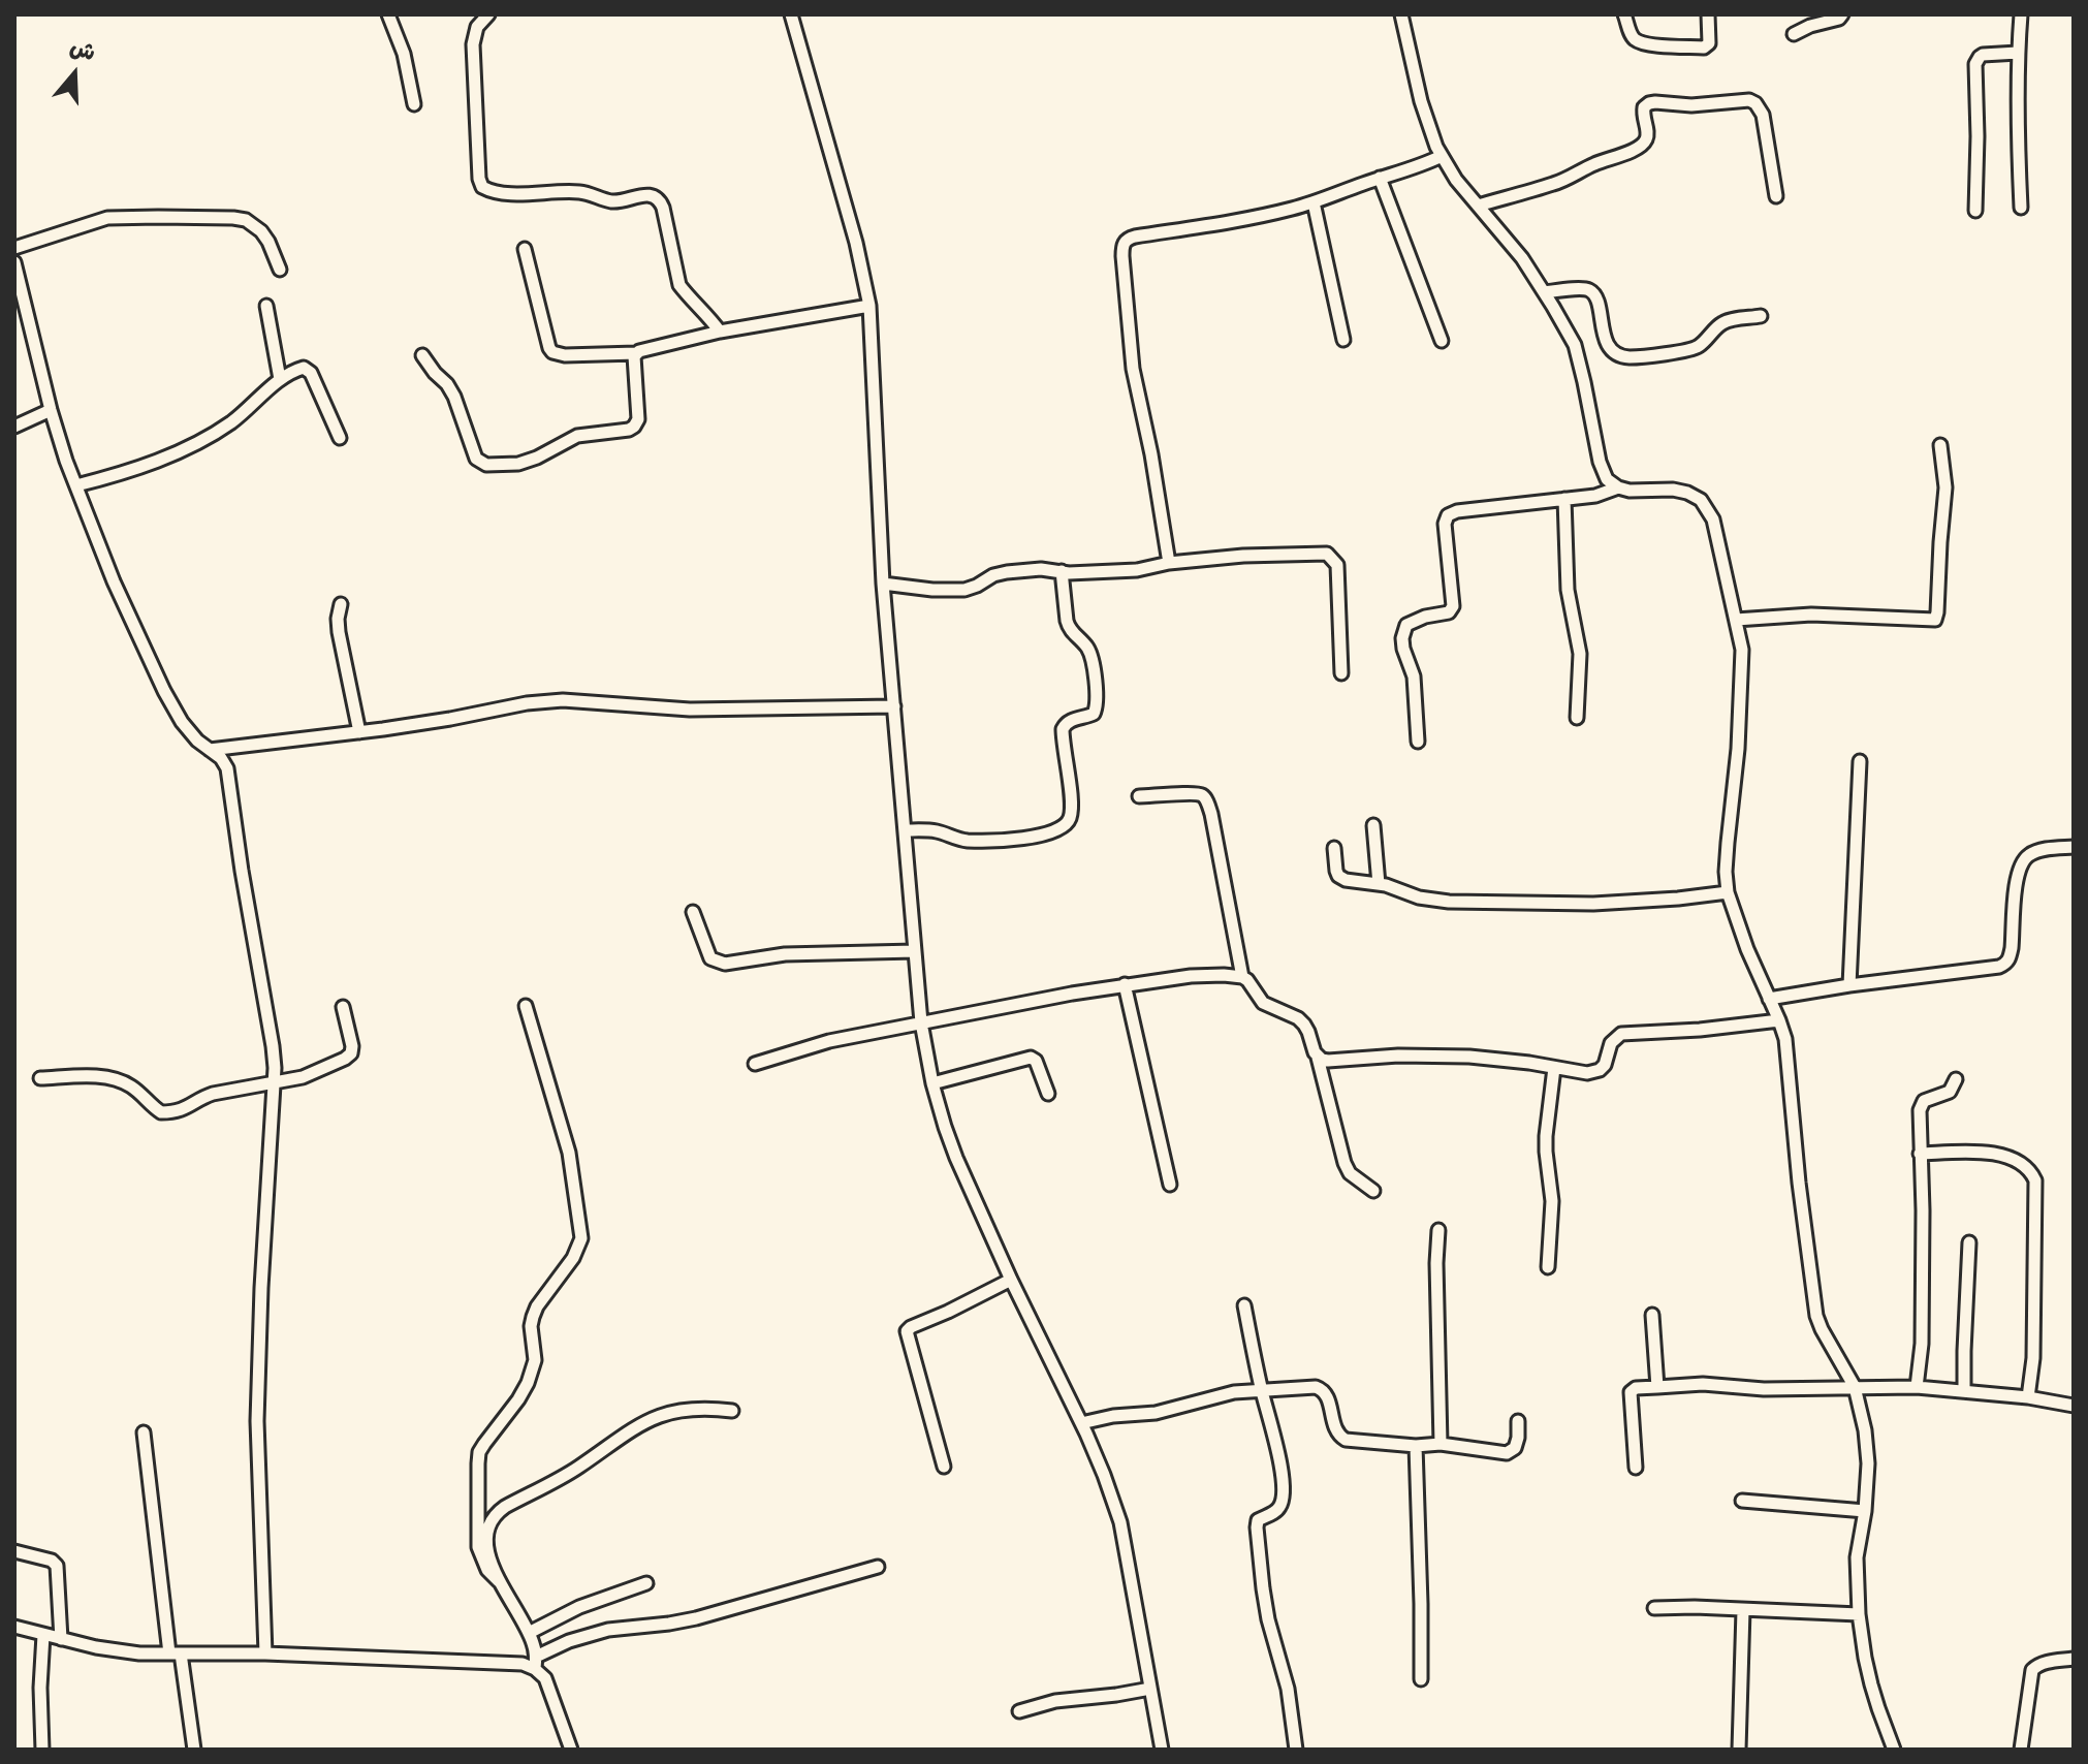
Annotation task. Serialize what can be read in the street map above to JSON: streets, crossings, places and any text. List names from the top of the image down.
{
  "north": "top"
}
